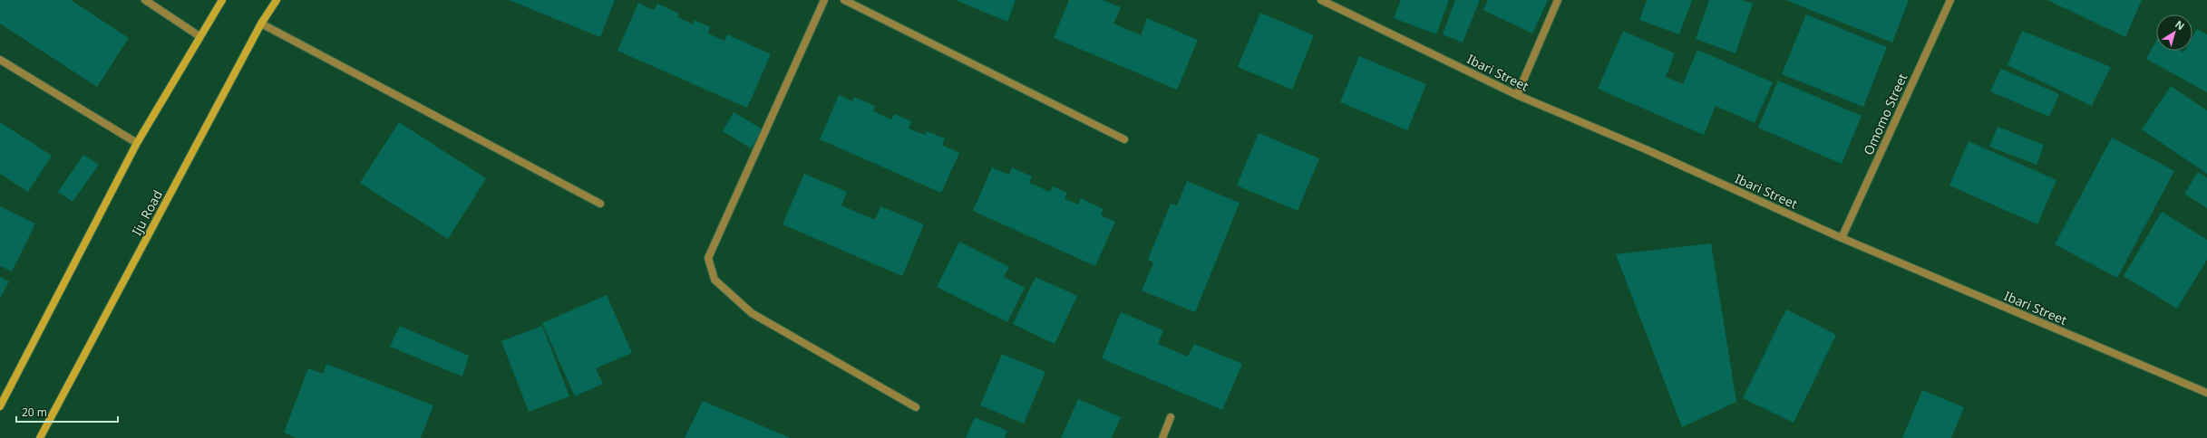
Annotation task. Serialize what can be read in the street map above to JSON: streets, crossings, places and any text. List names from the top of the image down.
{
  "streets": {
    "main road": ["Iju Road"],
    "street": ["Ibari Street", "Omomo Street"]
  },
  "crossings": [
    ["Ibari Street", "Omomo Street"]
  ],
  "scale_bar": "20 m",
  "north": "top right"
}
